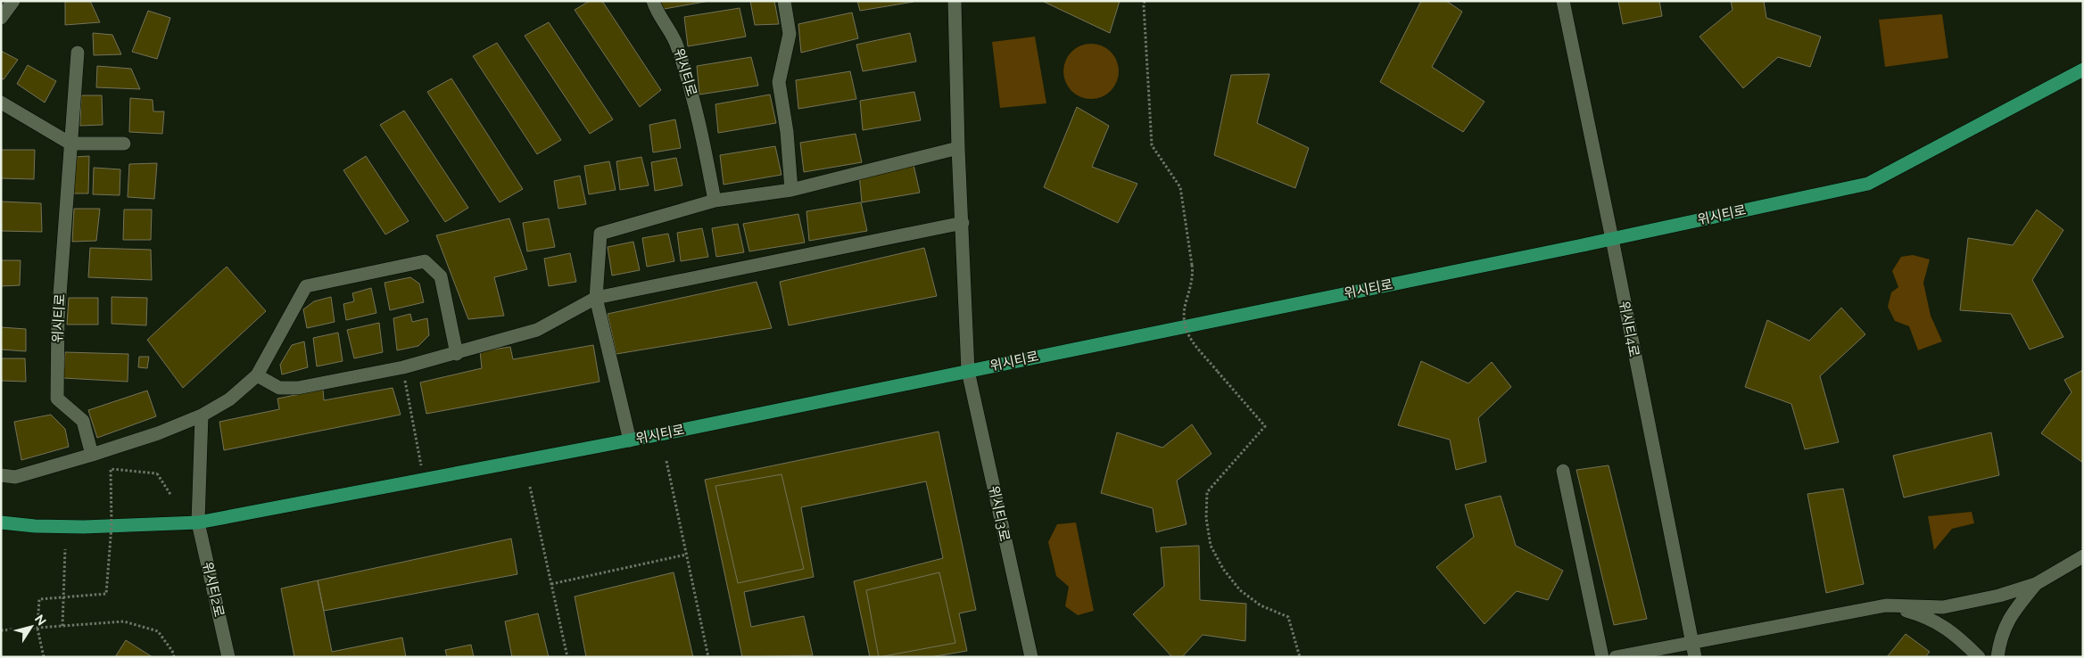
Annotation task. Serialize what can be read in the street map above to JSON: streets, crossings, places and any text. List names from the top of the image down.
{
  "streets": {
    "main road": ["위시티로"],
    "street": ["위시티4로", "위시티3로", "위시티2로"]
  },
  "crossings": [
    ["위시티로", "위시티4로"],
    ["위시티로", "위시티3로"],
    ["위시티로", "위시티2로"]
  ],
  "north": "top right"
}
